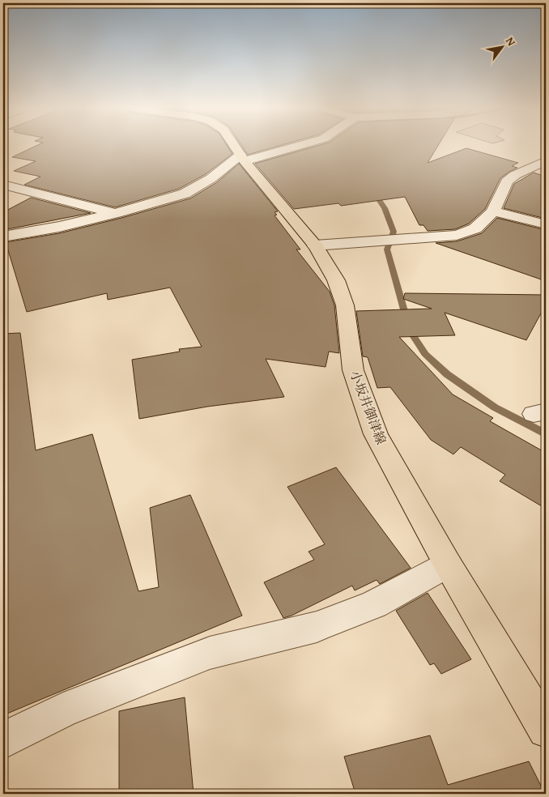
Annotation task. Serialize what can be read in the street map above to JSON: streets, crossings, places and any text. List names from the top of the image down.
{
  "streets": {
    "main road": ["小坂井御津線"]
  },
  "north": "top right"
}
